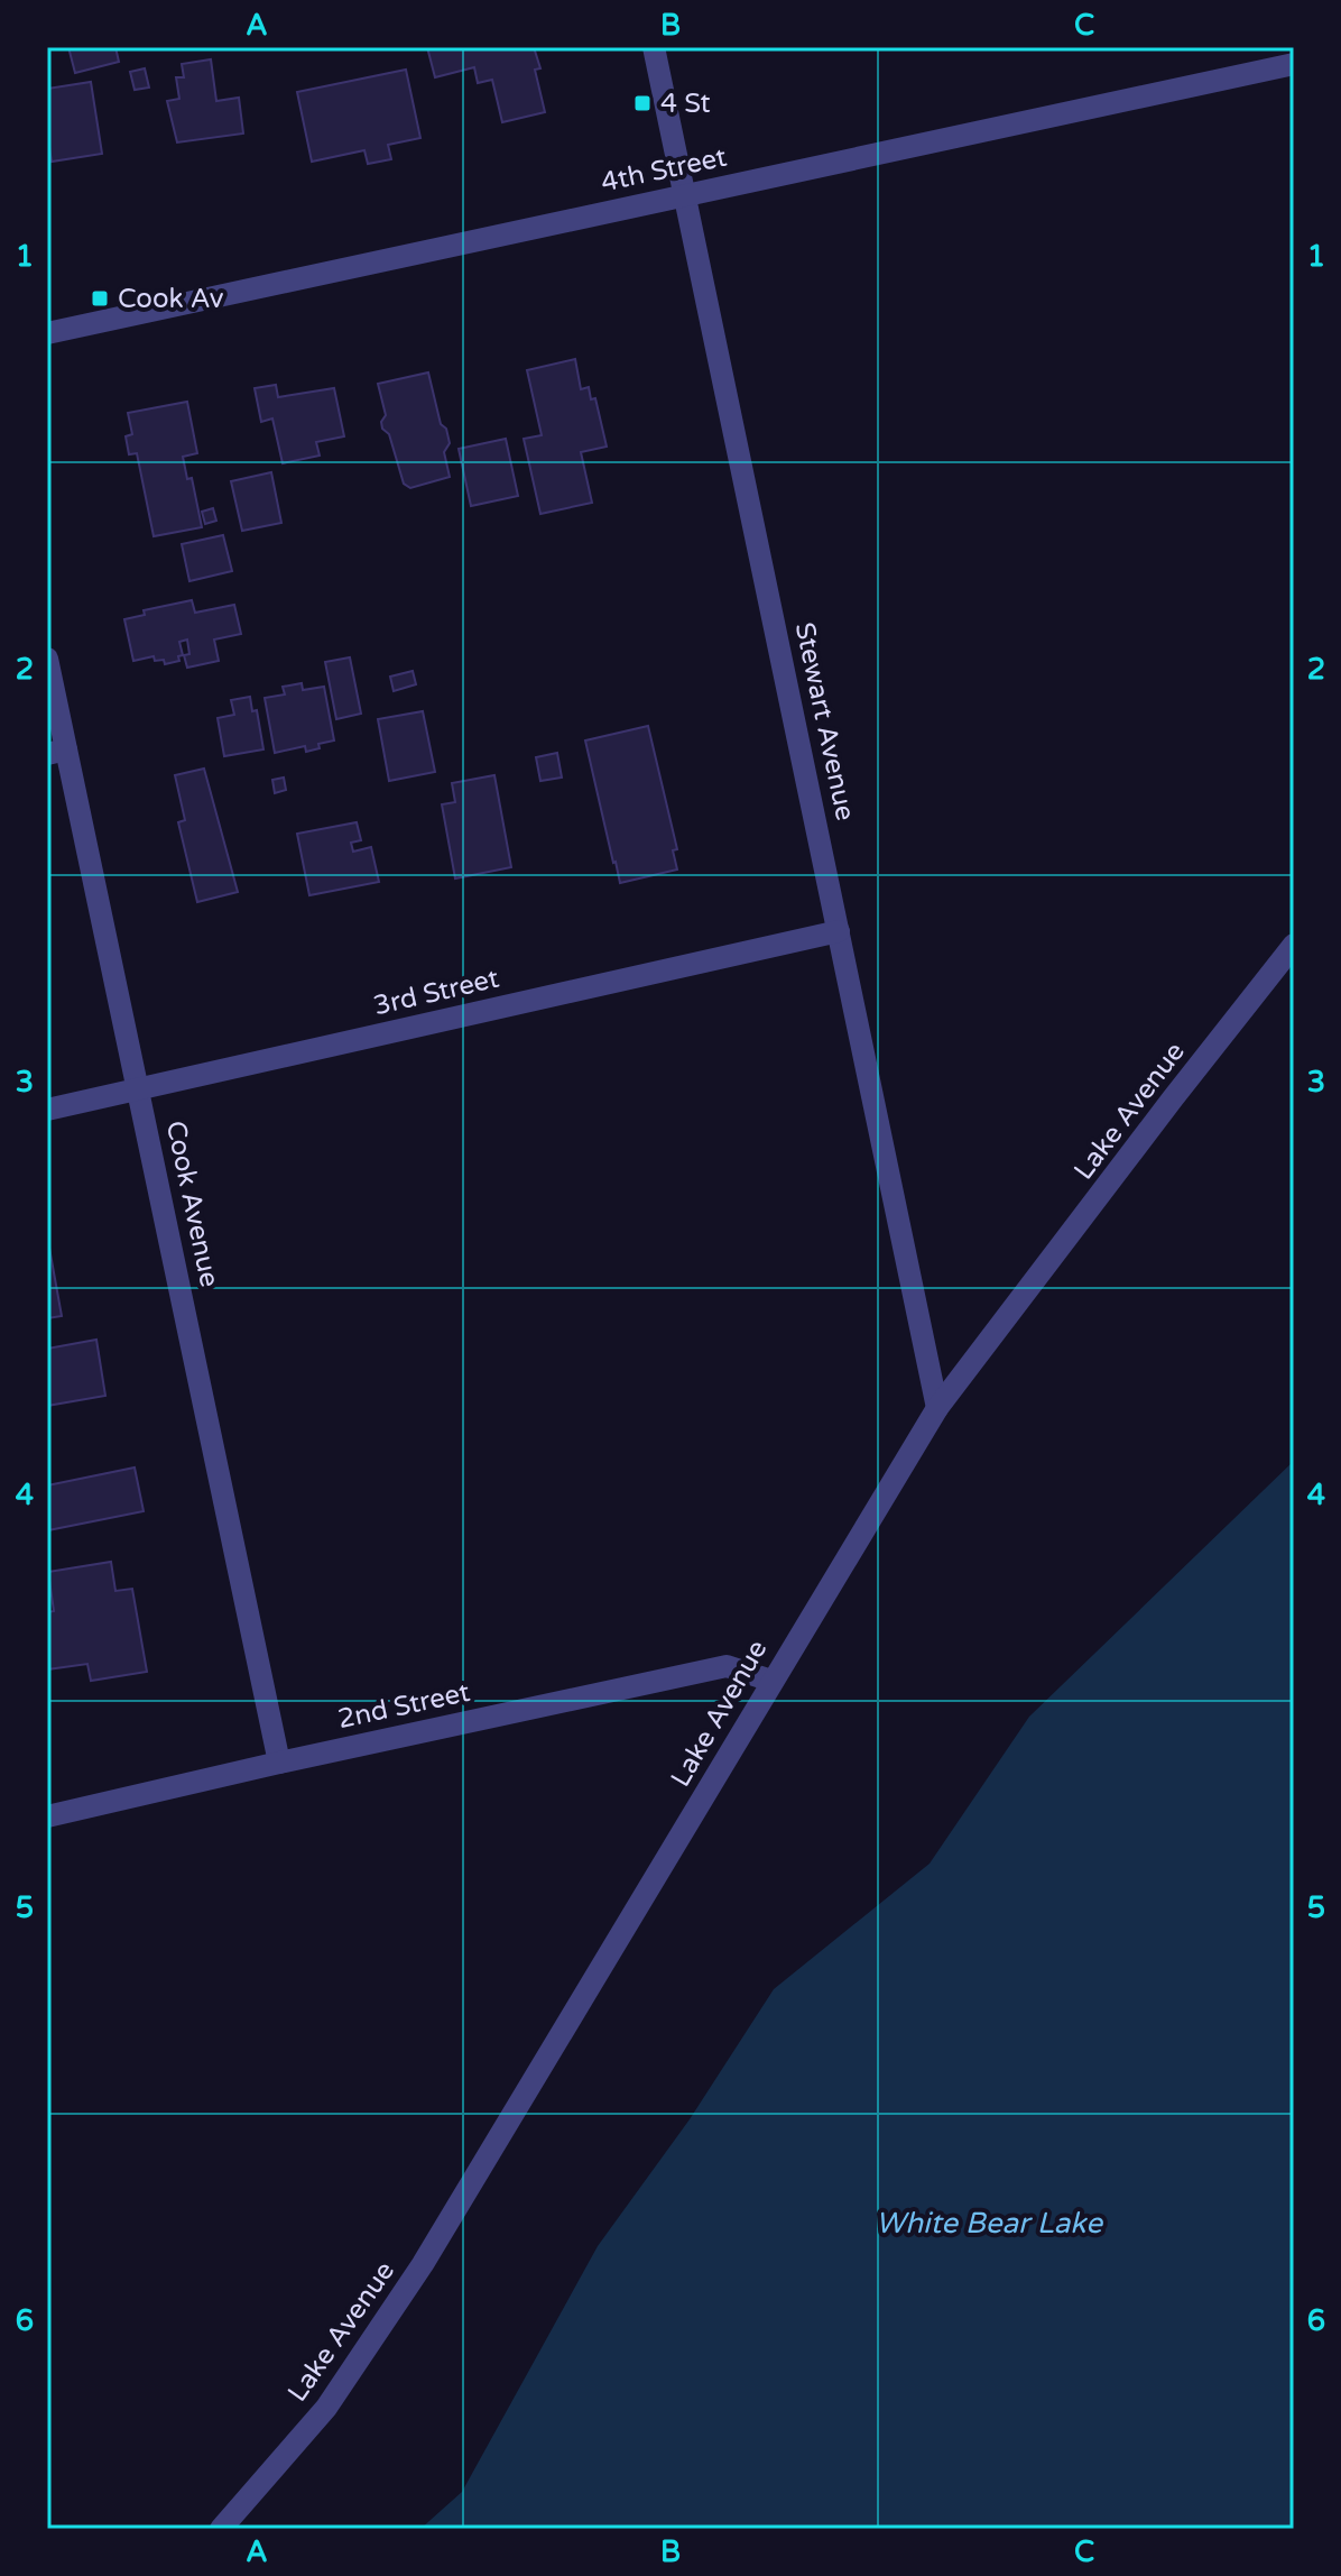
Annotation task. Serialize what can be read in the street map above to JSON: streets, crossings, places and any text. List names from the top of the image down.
{
  "streets": {
    "street": [
      "4th Street",
      "Stewart Avenue",
      "3rd Street",
      "Lake Avenue",
      "Cook Avenue",
      "2nd Street"
    ]
  },
  "crossings": [
    ["4th Street", "Stewart Avenue"],
    ["Stewart Avenue", "3rd Street"],
    ["Stewart Avenue", "Lake Avenue"],
    ["3rd Street", "Cook Avenue"],
    ["Lake Avenue", "2nd Street"],
    ["Cook Avenue", "2nd Street"]
  ],
  "water": ["White Bear Lake"],
  "places": {
    "transit": ["4 St", "Cook Av"]
  },
  "grid": {
    "columns": ["A", "B", "C"],
    "rows": [
      "1",
      "2",
      "3",
      "4",
      "5",
      "6"
    ]
  }
}
